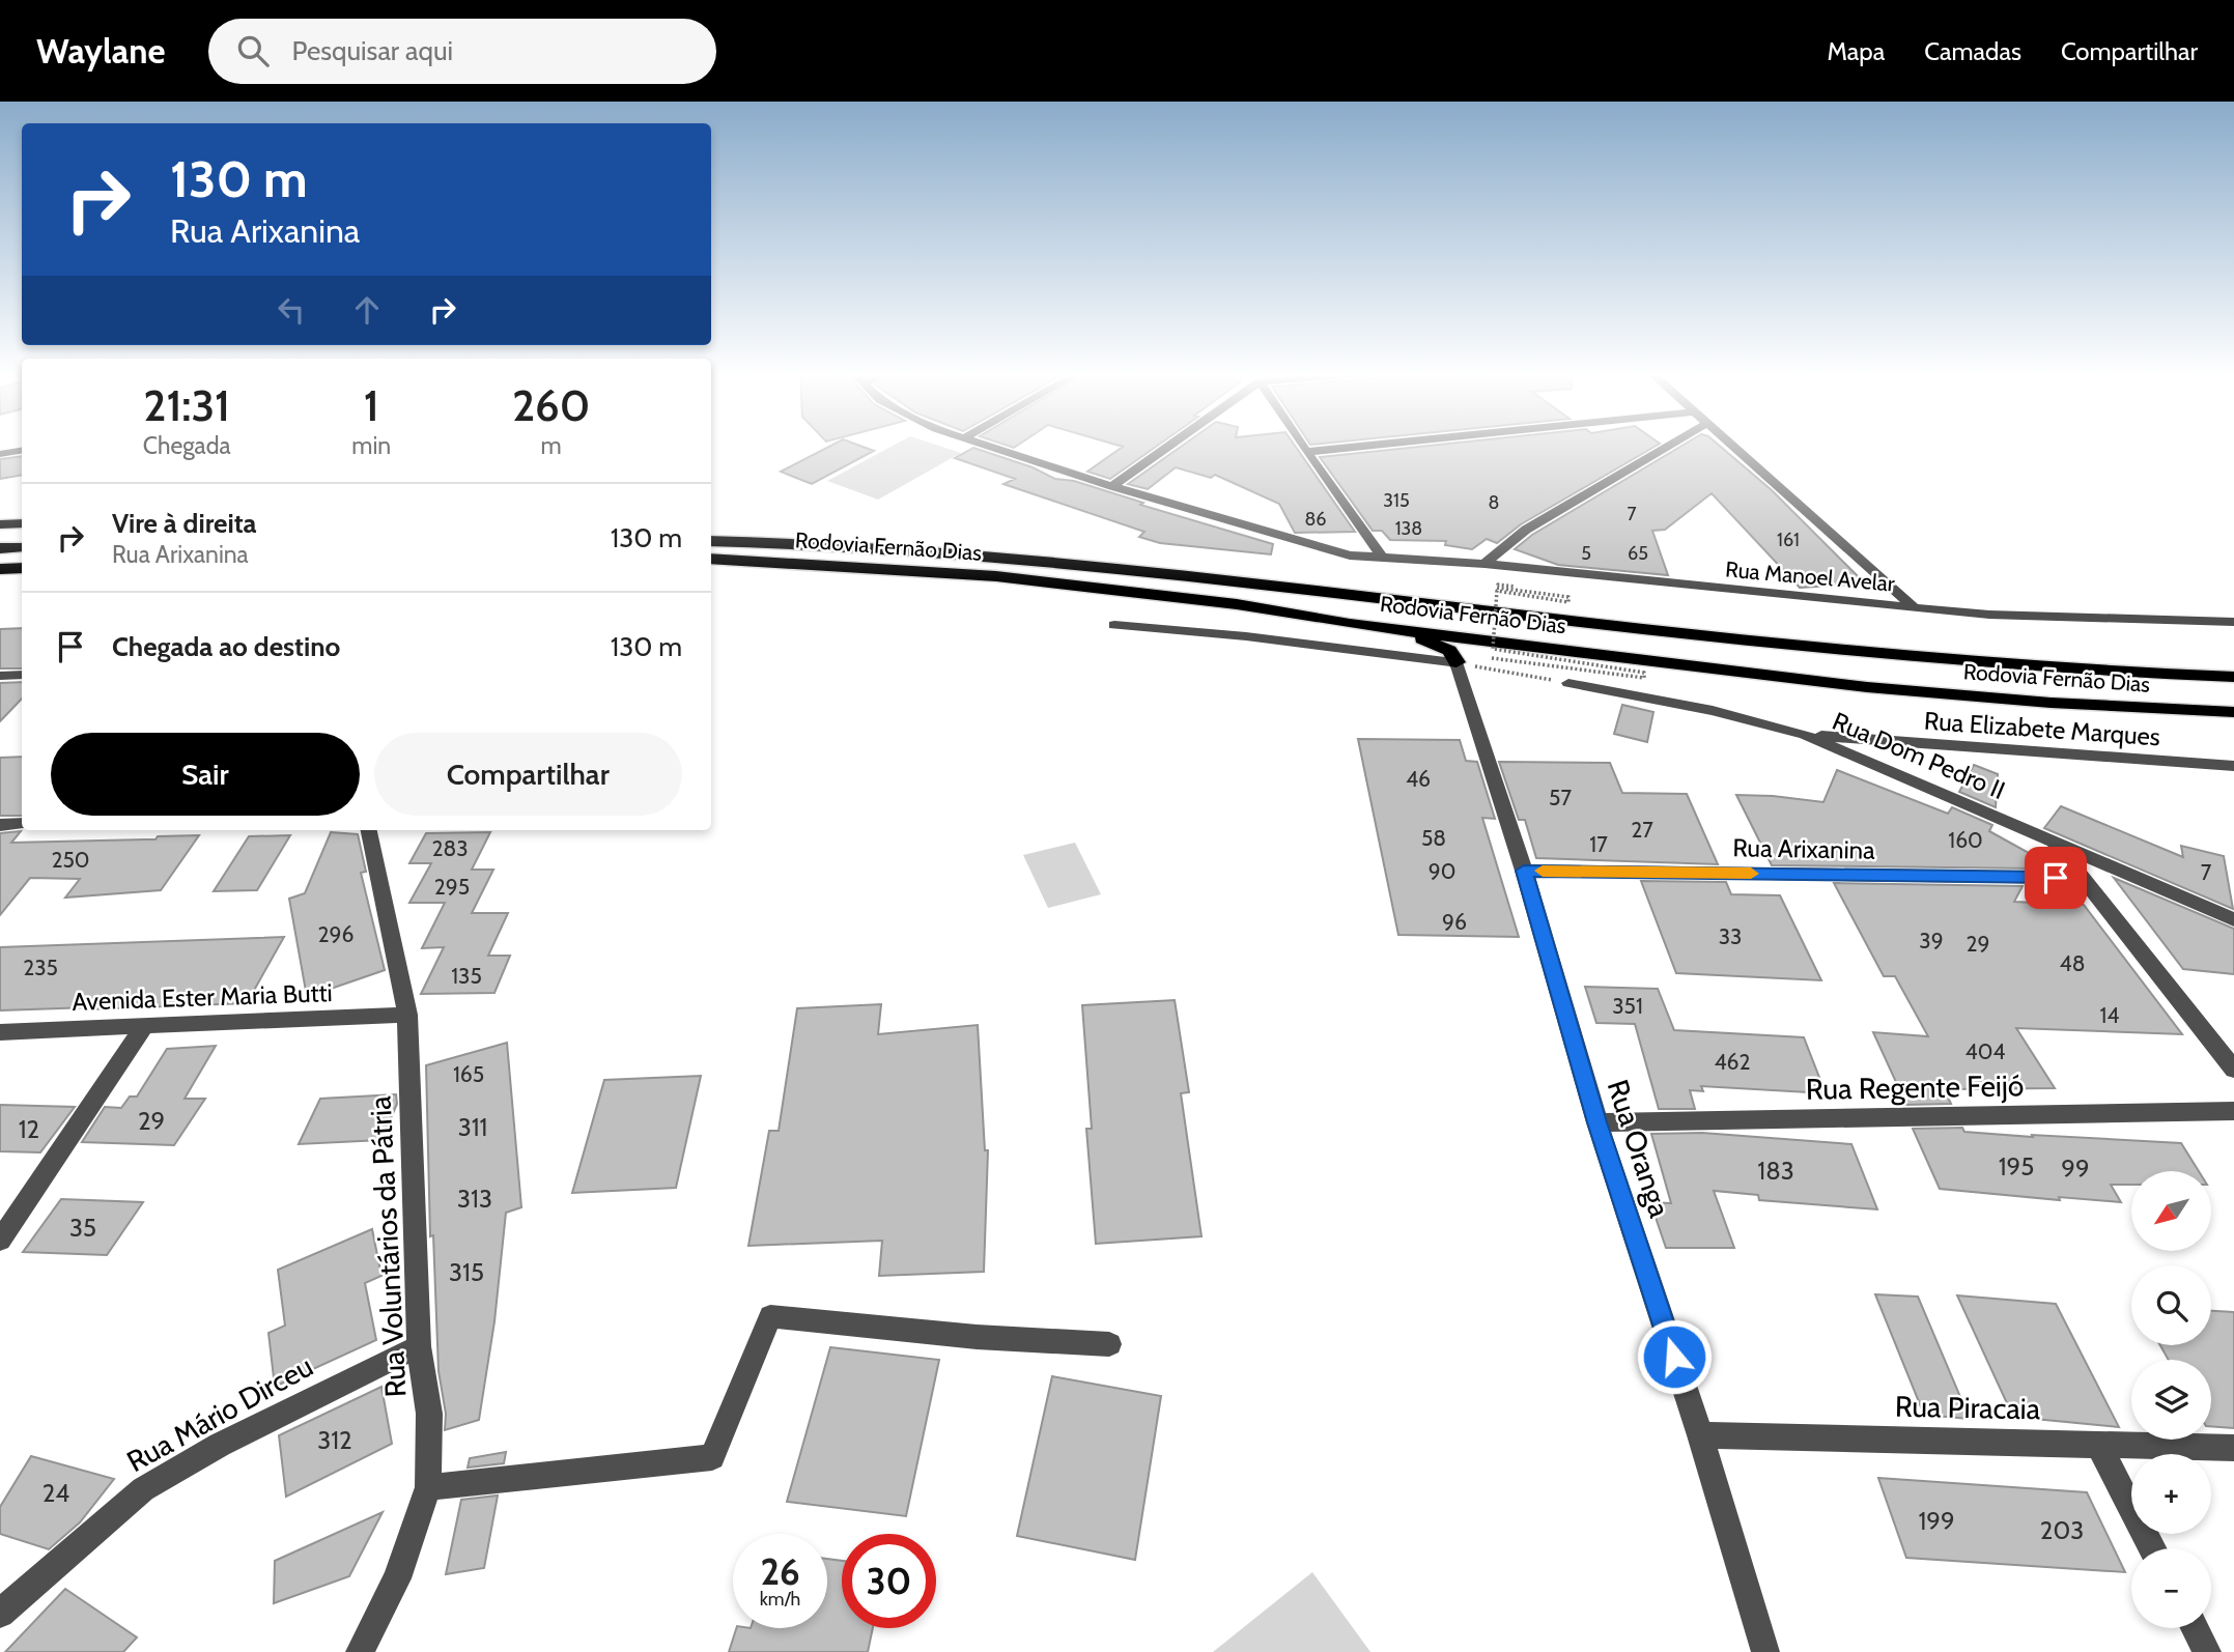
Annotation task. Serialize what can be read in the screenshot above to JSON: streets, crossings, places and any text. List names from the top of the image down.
{
  "streets": {
    "highway": ["Rodovia Fernão Dias"],
    "street": [
      "Rua Manoel Avelar",
      "Rua Elizabete Marques",
      "Rua Dom Pedro II",
      "Rua Arixanina",
      "Avenida Ester Maria Butti",
      "Rua Regente Feijó",
      "Rua Oranga",
      "Rua Voluntários da Pátria",
      "Rua Piracaia",
      "Rua Mário Dirceu"
    ]
  },
  "crossings": [
    ["Rua Elizabete Marques", "Rua Dom Pedro II"],
    ["Rua Arixanina", "Rua Oranga"],
    ["Avenida Ester Maria Butti", "Rua Voluntários da Pátria"],
    ["Rua Regente Feijó", "Rua Oranga"],
    ["Rua Oranga", "Rua Piracaia"],
    ["Rua Voluntários da Pátria", "Rua Mário Dirceu"]
  ],
  "house_numbers": [
    "315",
    "8",
    "7",
    "86",
    "138",
    "161",
    "5",
    "65",
    "46",
    "57",
    "27",
    "58",
    "160",
    "17",
    "283",
    "250",
    "90",
    "7",
    "295",
    "96",
    "296",
    "33",
    "39",
    "29",
    "48",
    "235",
    "135",
    "351",
    "14",
    "404",
    "462",
    "165",
    "29",
    "311",
    "12",
    "195",
    "99",
    "183",
    "313",
    "35",
    "315",
    "312",
    "24",
    "199",
    "203"
  ],
  "north": "bottom left",
  "page": {
    "header": "Waylane",
    "search": "Pesquisar aqui",
    "nav": ["Mapa", "Camadas", "Compartilhar"],
    "turn": ["130 m", "Rua Arixanina"],
    "eta": [
      "21:31",
      "Chegada",
      "1",
      "min",
      "260",
      "m"
    ],
    "list": [
      {
        "name": "Vire à direita",
        "note": "Rua Arixanina",
        "value": "130 m"
      },
      {
        "name": "Chegada ao destino",
        "value": "130 m"
      }
    ],
    "buttons": ["Sair", "Compartilhar"],
    "map_buttons": ["+", "−"],
    "speed": "26 km/h",
    "limit": "30"
  }
}
